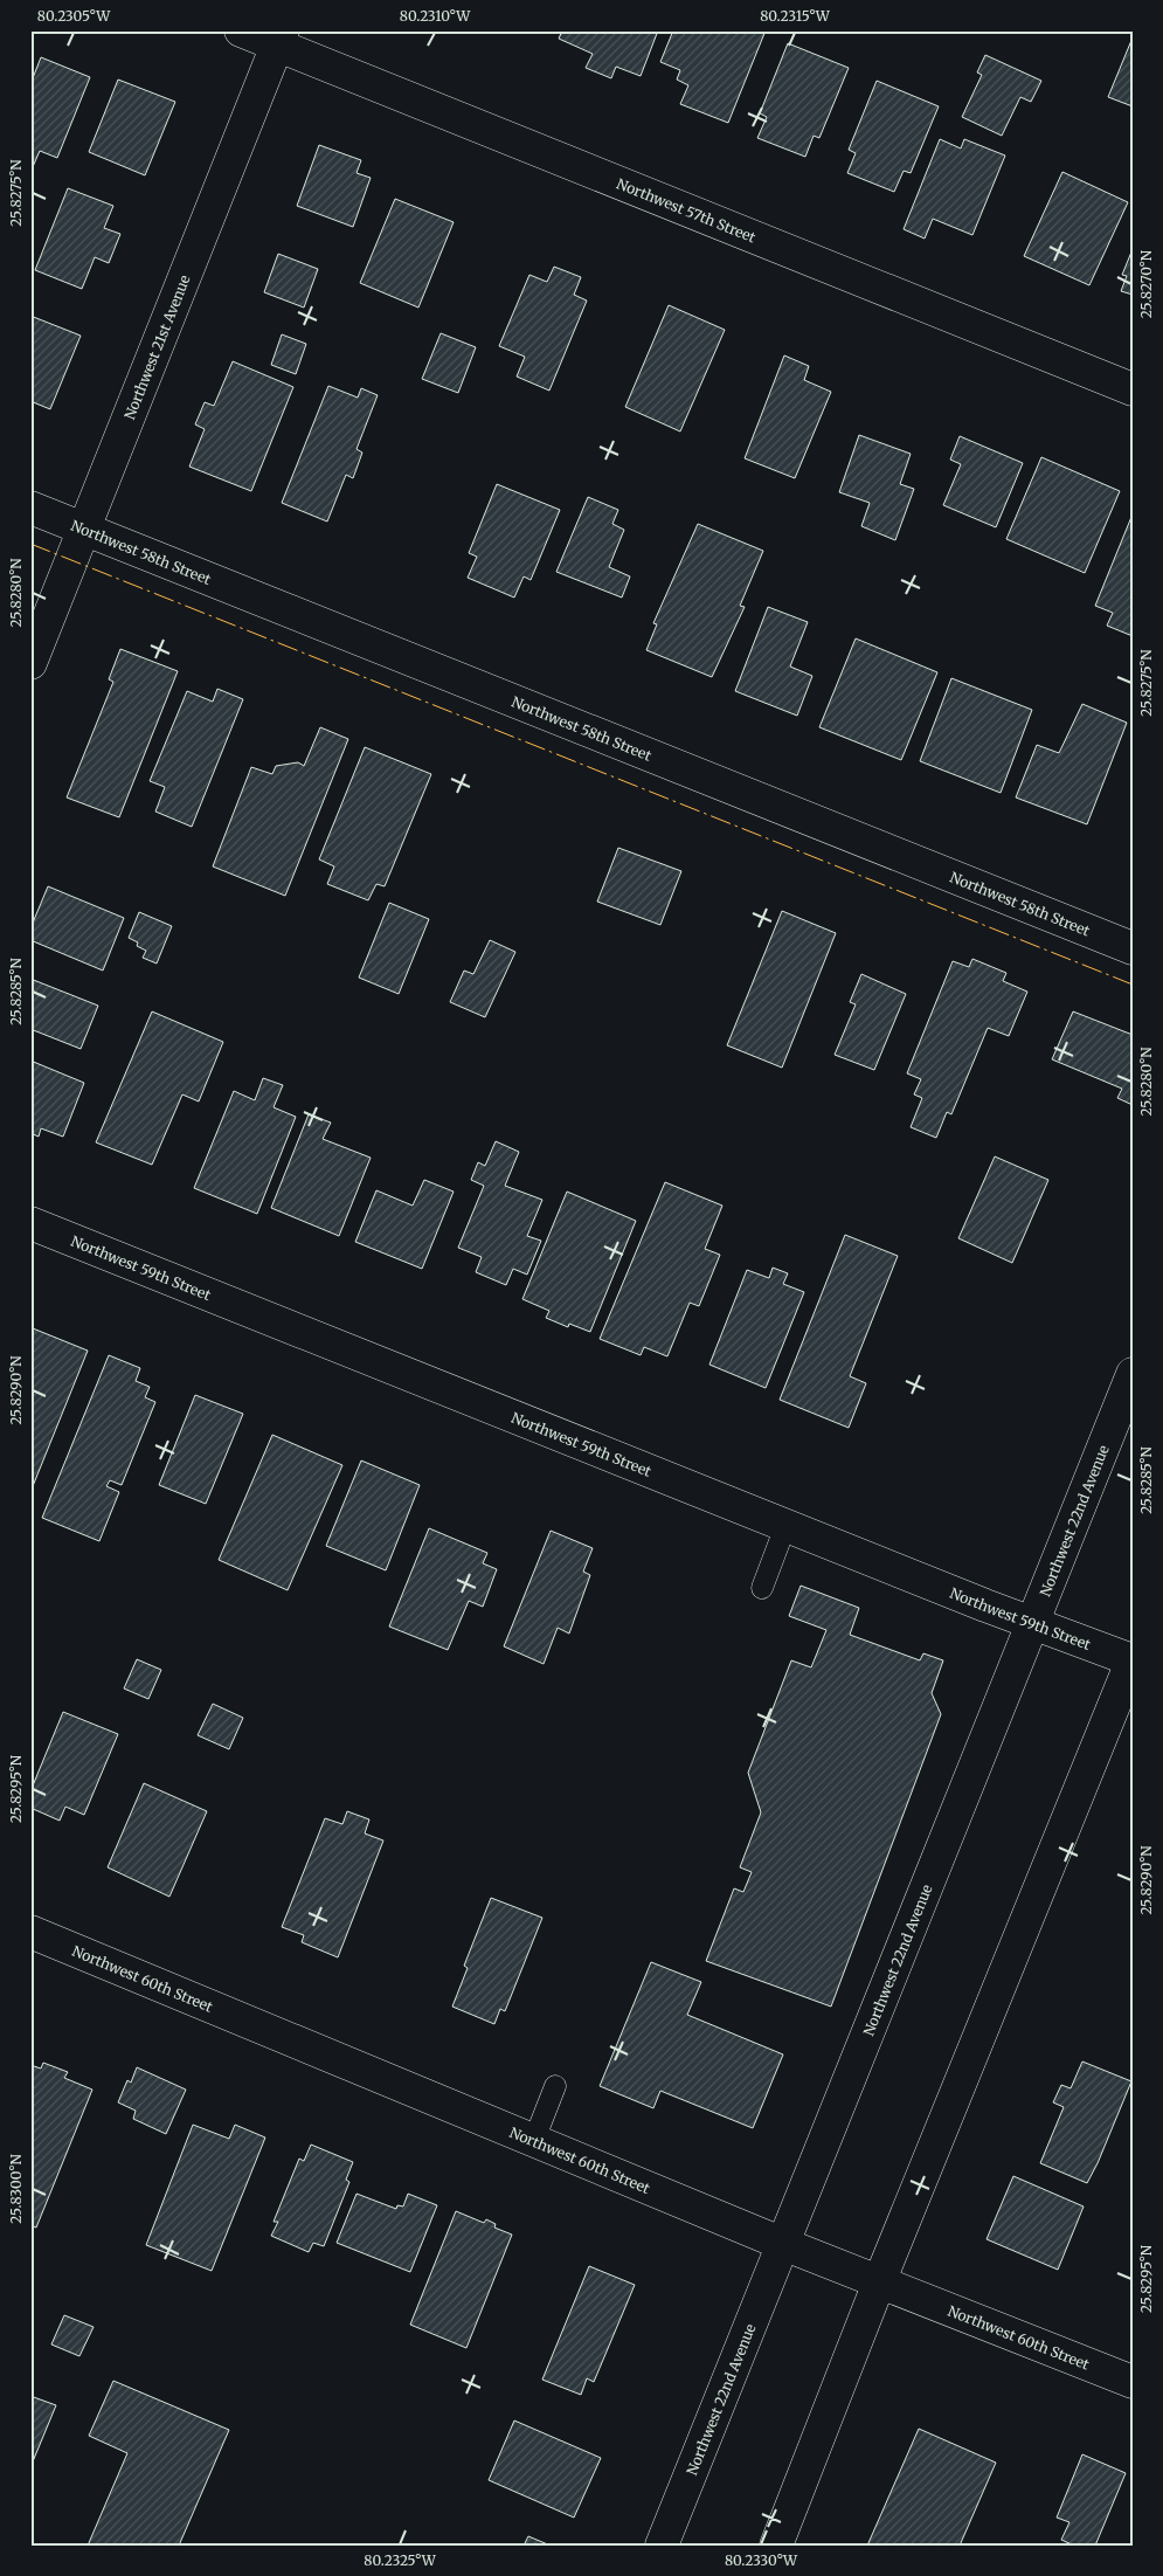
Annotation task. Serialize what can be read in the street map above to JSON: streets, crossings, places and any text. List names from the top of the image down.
{
  "streets": {
    "street": [
      "Northwest 57th Street",
      "Northwest 21st Avenue",
      "Northwest 58th Street",
      "Northwest 59th Street",
      "Northwest 22nd Avenue",
      "Northwest 60th Street"
    ]
  },
  "crossings": [
    ["Northwest 57th Street", "Northwest 21st Avenue"],
    ["Northwest 21st Avenue", "Northwest 58th Street"],
    ["Northwest 59th Street", "Northwest 22nd Avenue"],
    ["Northwest 22nd Avenue", "Northwest 60th Street"]
  ],
  "coordinates": [
    "80.2305°W",
    "80.2310°W",
    "80.2315°W",
    "25.8275°N",
    "25.8270°N",
    "25.8280°N",
    "25.8285°N",
    "25.8290°N",
    "25.8295°N",
    "25.8300°N",
    "80.2325°W",
    "80.2330°W"
  ]
}
